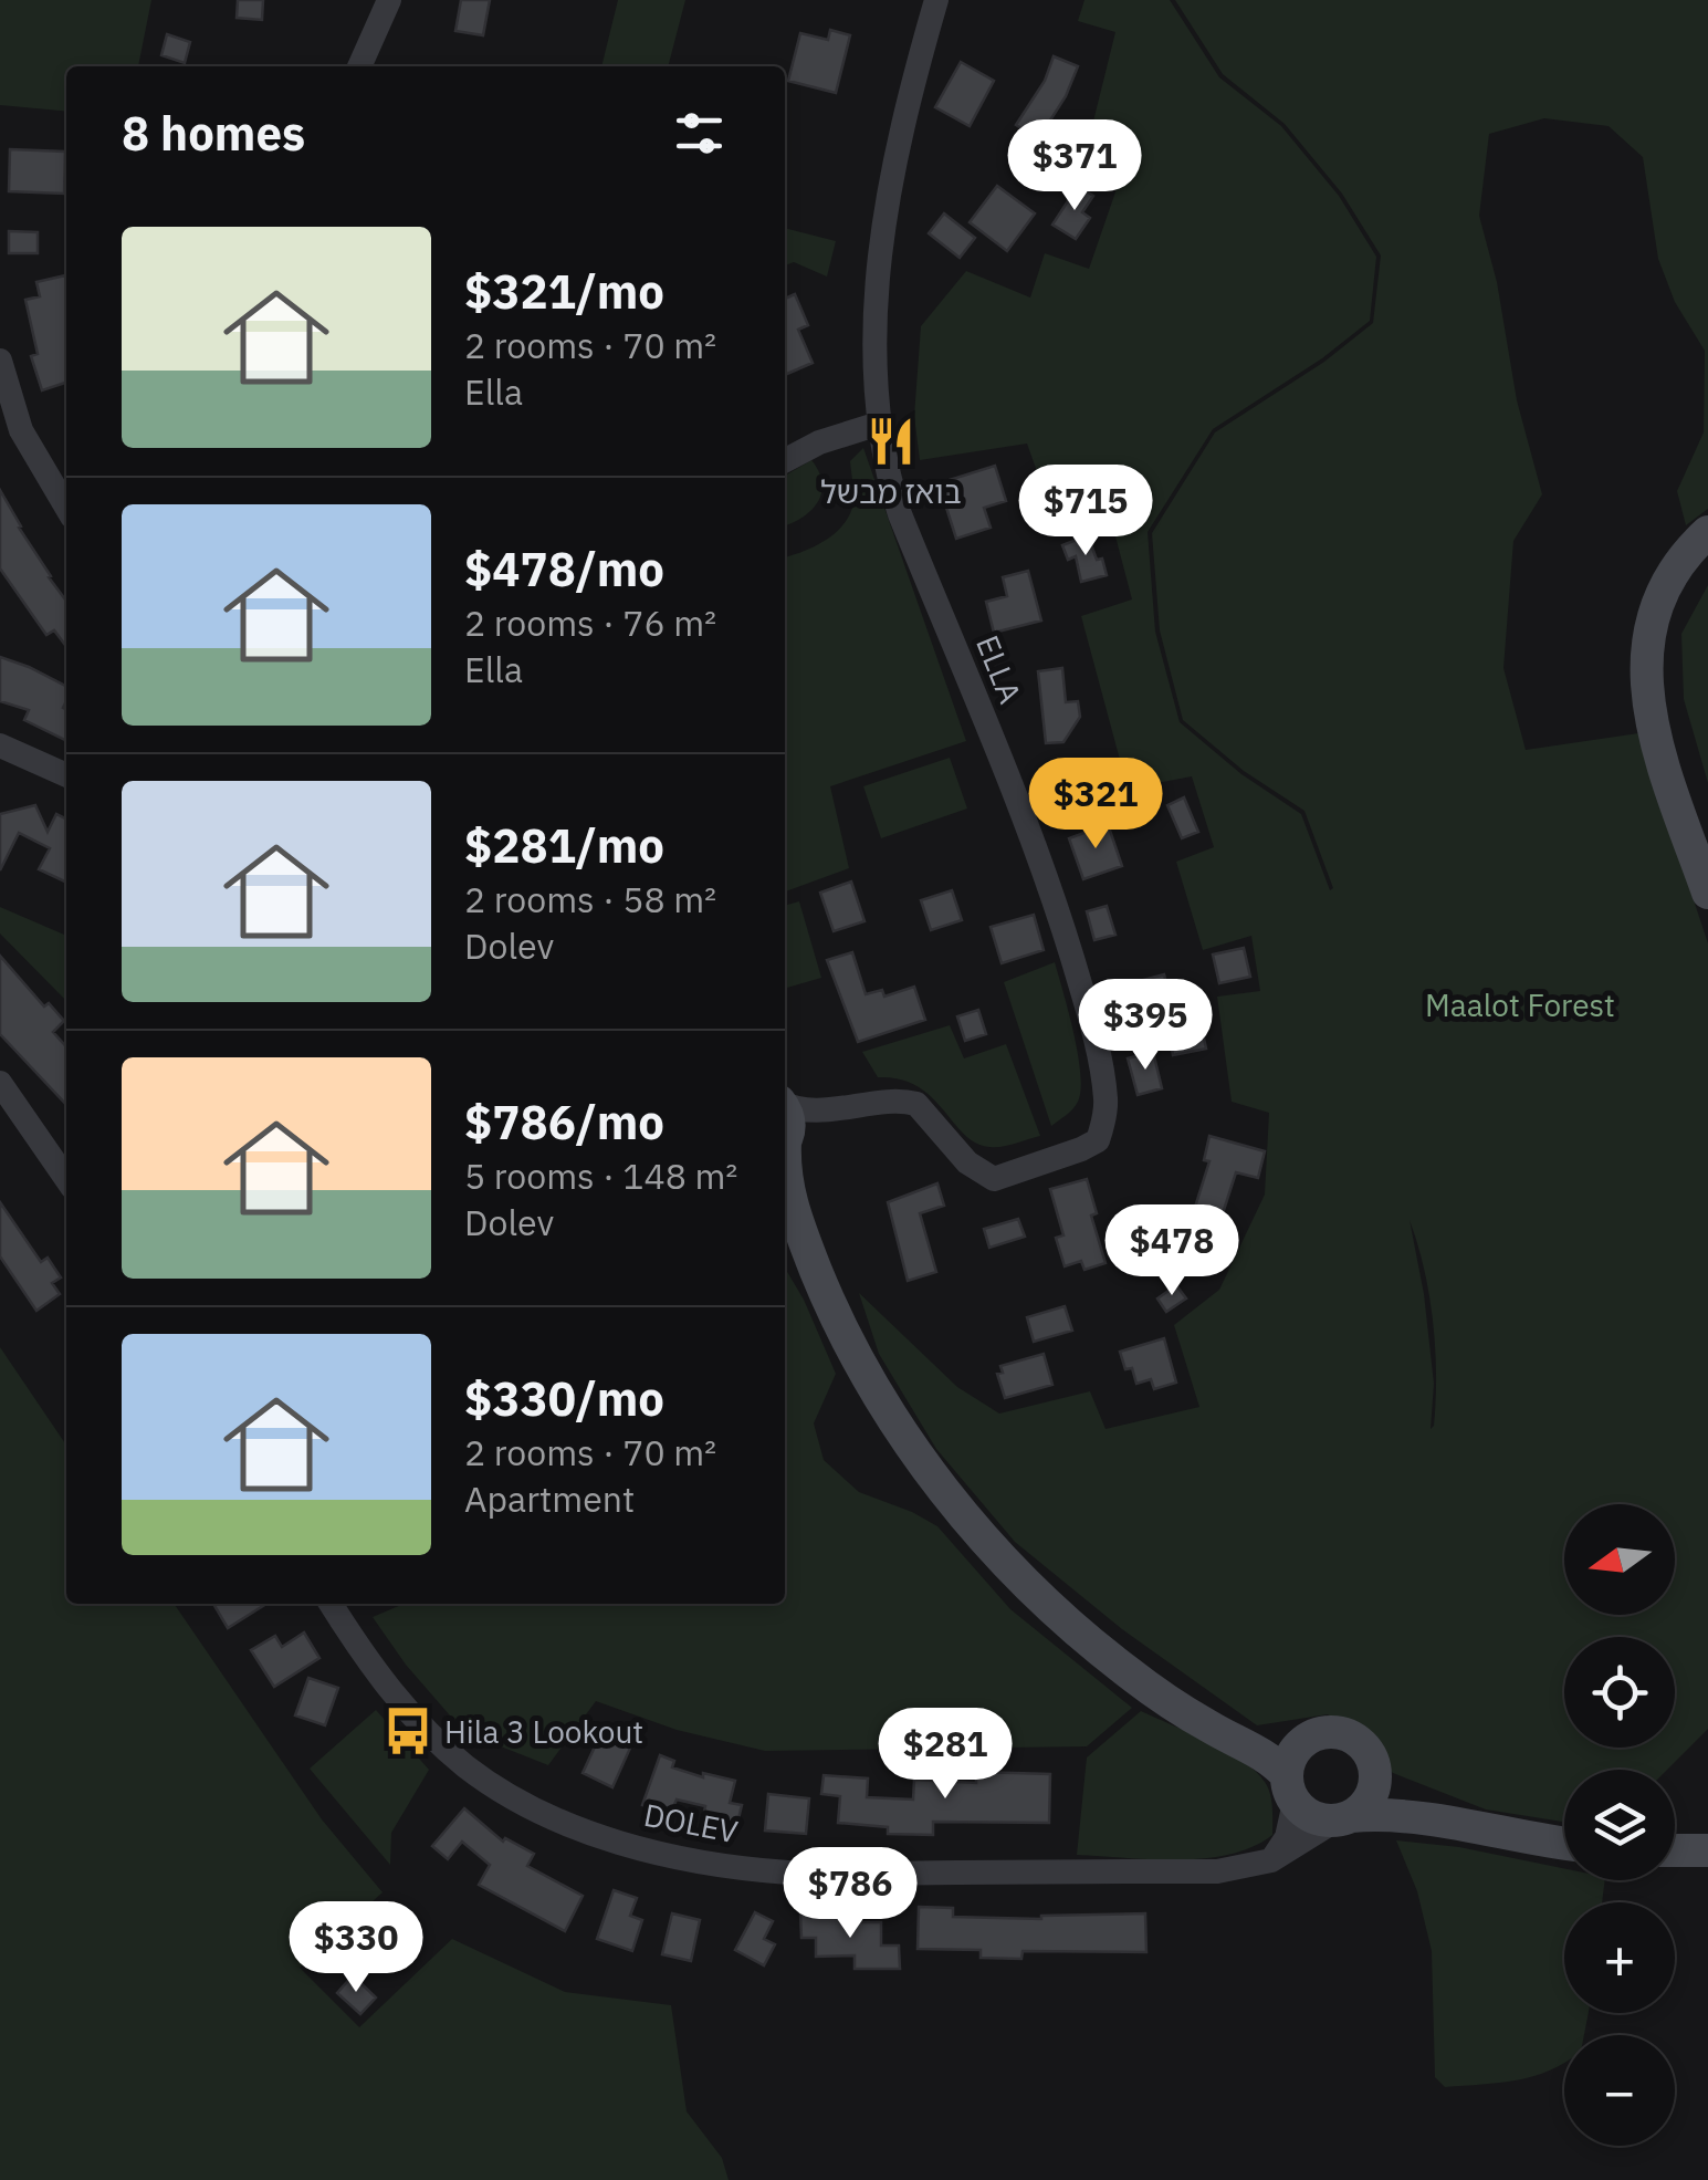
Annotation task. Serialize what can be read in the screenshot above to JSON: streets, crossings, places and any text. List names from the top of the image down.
{
  "streets": {
    "street": ["ELLA", "DOLEV"]
  },
  "parks": ["Maalot Forest"],
  "places": {
    "restaurant": ["בואז מבשל"],
    "bus stop": ["Hila 3 Lookout"]
  },
  "north": "left",
  "page": {
    "heading": "8 homes",
    "price": [
      "$371",
      "$715",
      "$321",
      "$395",
      "$478",
      "$281",
      "$786",
      "$330"
    ],
    "list": [
      {
        "name": "$321/mo",
        "note": "2 rooms · 70 m² · Ella"
      },
      {
        "name": "$478/mo",
        "note": "2 rooms · 76 m² · Ella"
      },
      {
        "name": "$281/mo",
        "note": "2 rooms · 58 m² · Dolev"
      },
      {
        "name": "$786/mo",
        "note": "5 rooms · 148 m² · Dolev"
      },
      {
        "name": "$330/mo",
        "note": "2 rooms · 70 m² · Apartment"
      }
    ],
    "map_buttons": ["+", "−"]
  }
}
